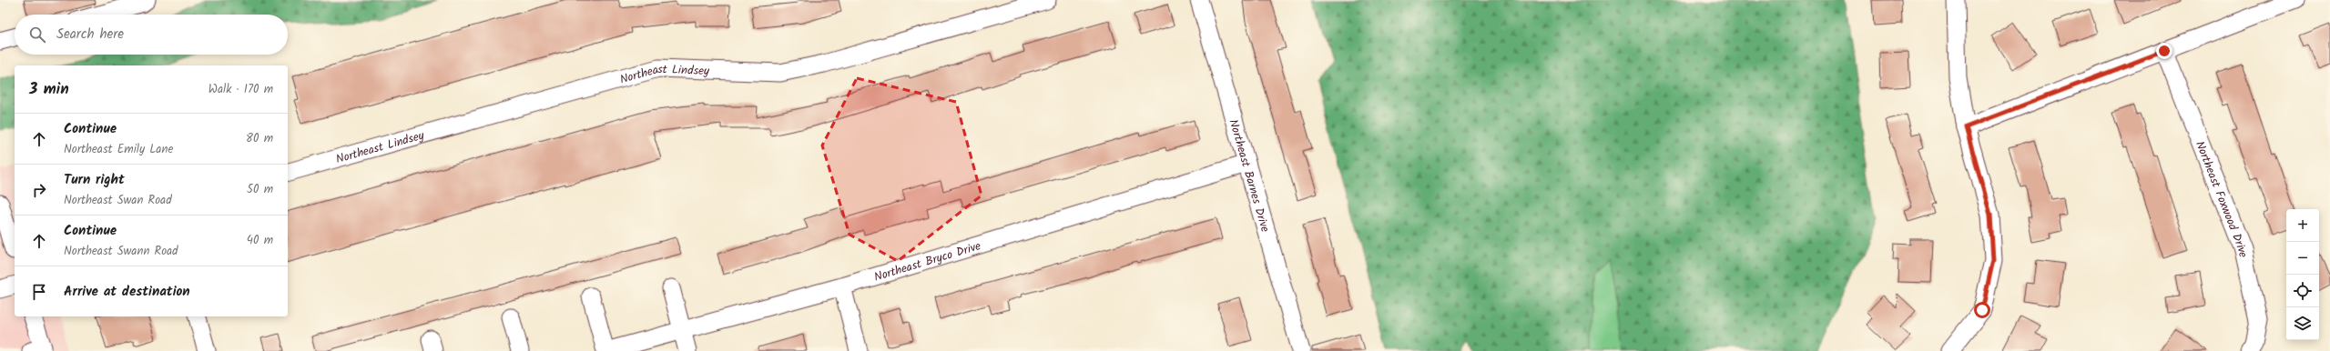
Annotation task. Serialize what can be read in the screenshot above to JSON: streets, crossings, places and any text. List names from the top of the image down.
{
  "streets": {
    "street": [
      "Northeast Lindsey",
      "Northeast Barnes Drive",
      "Northeast Foxwood Drive",
      "Northeast Bryco Drive"
    ]
  },
  "crossings": [
    ["Northeast Barnes Drive", "Northeast Bryco Drive"]
  ],
  "page": {
    "search": "Search here",
    "heading": ["3 min", "Walk · 170 m"],
    "list": [
      ["Continue", "Northeast Emily Lane", "80 m"],
      ["Turn right", "Northeast Swan Road", "50 m"],
      ["Continue", "Northeast Swann Road", "40 m"],
      "Arrive at destination"
    ],
    "map_buttons": ["+", "−"]
  }
}
